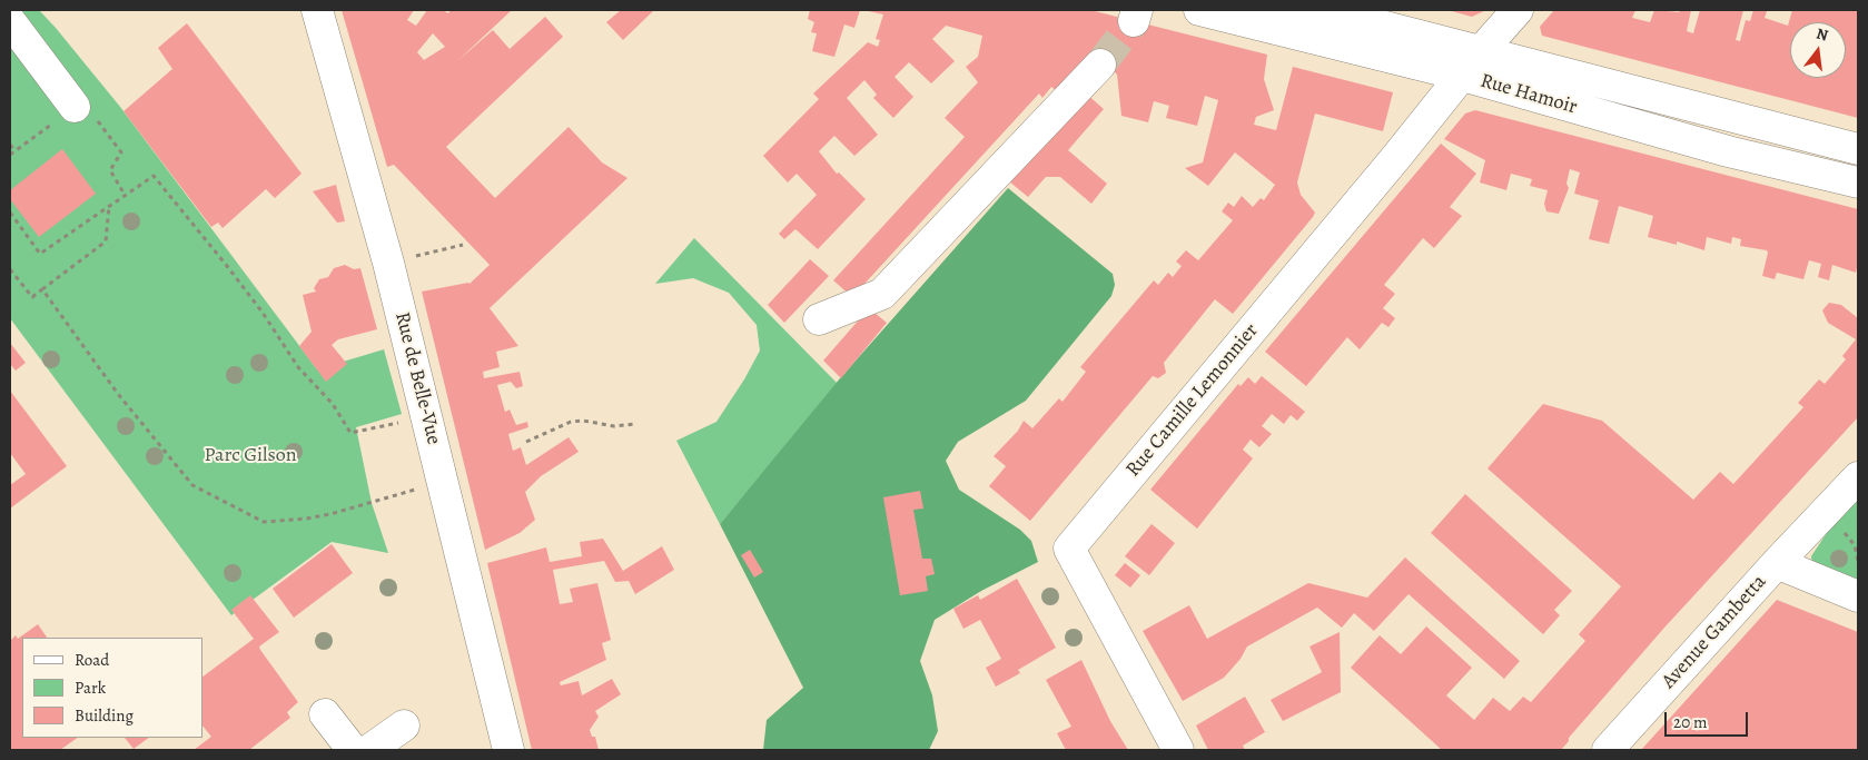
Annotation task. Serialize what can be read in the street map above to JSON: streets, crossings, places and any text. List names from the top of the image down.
{
  "streets": {
    "street": [
      "Rue Hamoir",
      "Rue de Belle-Vue",
      "Rue Camille Lemonnier",
      "Avenue Gambetta"
    ]
  },
  "crossings": [
    ["Rue Hamoir", "Rue Camille Lemonnier"]
  ],
  "parks": ["Parc Gilson"],
  "legend": ["Road", "Park", "Building"],
  "scale_bar": "20 m",
  "north": "top"
}
